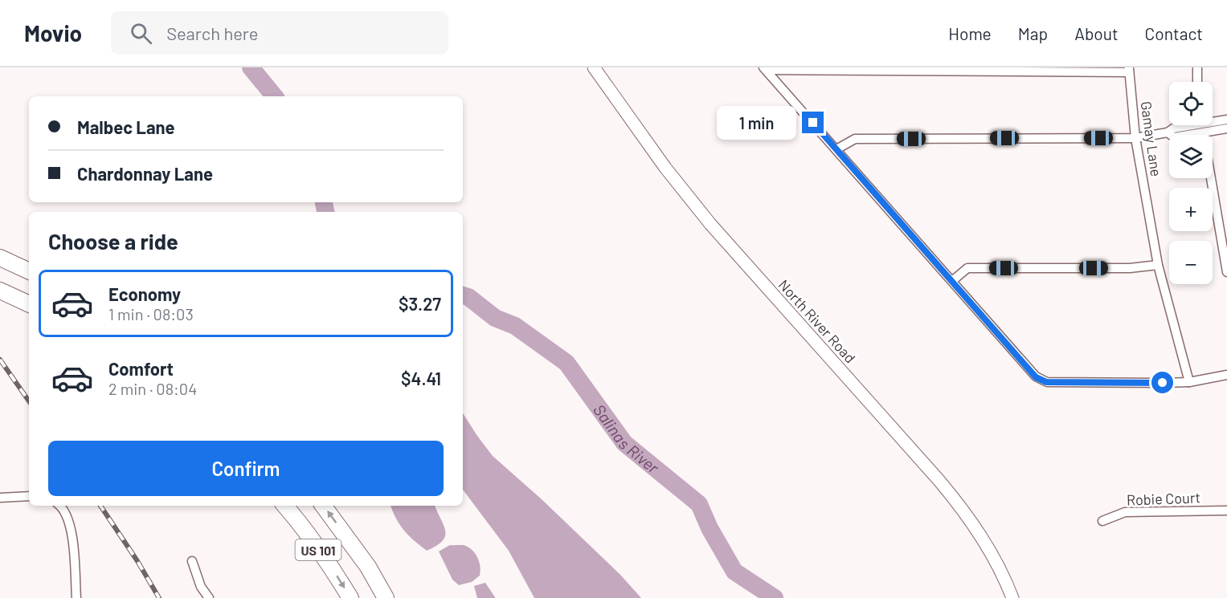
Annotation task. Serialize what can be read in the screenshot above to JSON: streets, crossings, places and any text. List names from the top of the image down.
{
  "streets": {
    "highway": ["US 101"],
    "main road": ["North River Road"],
    "street": ["Gamay Lane", "Robie Court"]
  },
  "water": ["Salinas River"],
  "page": {
    "header": "Movio",
    "search": "Search here",
    "nav": [
      "Home",
      "Map",
      "About",
      "Contact"
    ],
    "map_buttons": ["+", "−"],
    "banner": ["Malbec Lane", "Chardonnay Lane"],
    "bubble": "1 min",
    "heading": "Choose a ride",
    "list": [
      {
        "name": "Economy",
        "note": "1 min · 08:03",
        "value": "$3.27"
      },
      {
        "name": "Comfort",
        "note": "2 min · 08:04",
        "value": "$4.41"
      }
    ],
    "buttons": "Confirm"
  }
}
